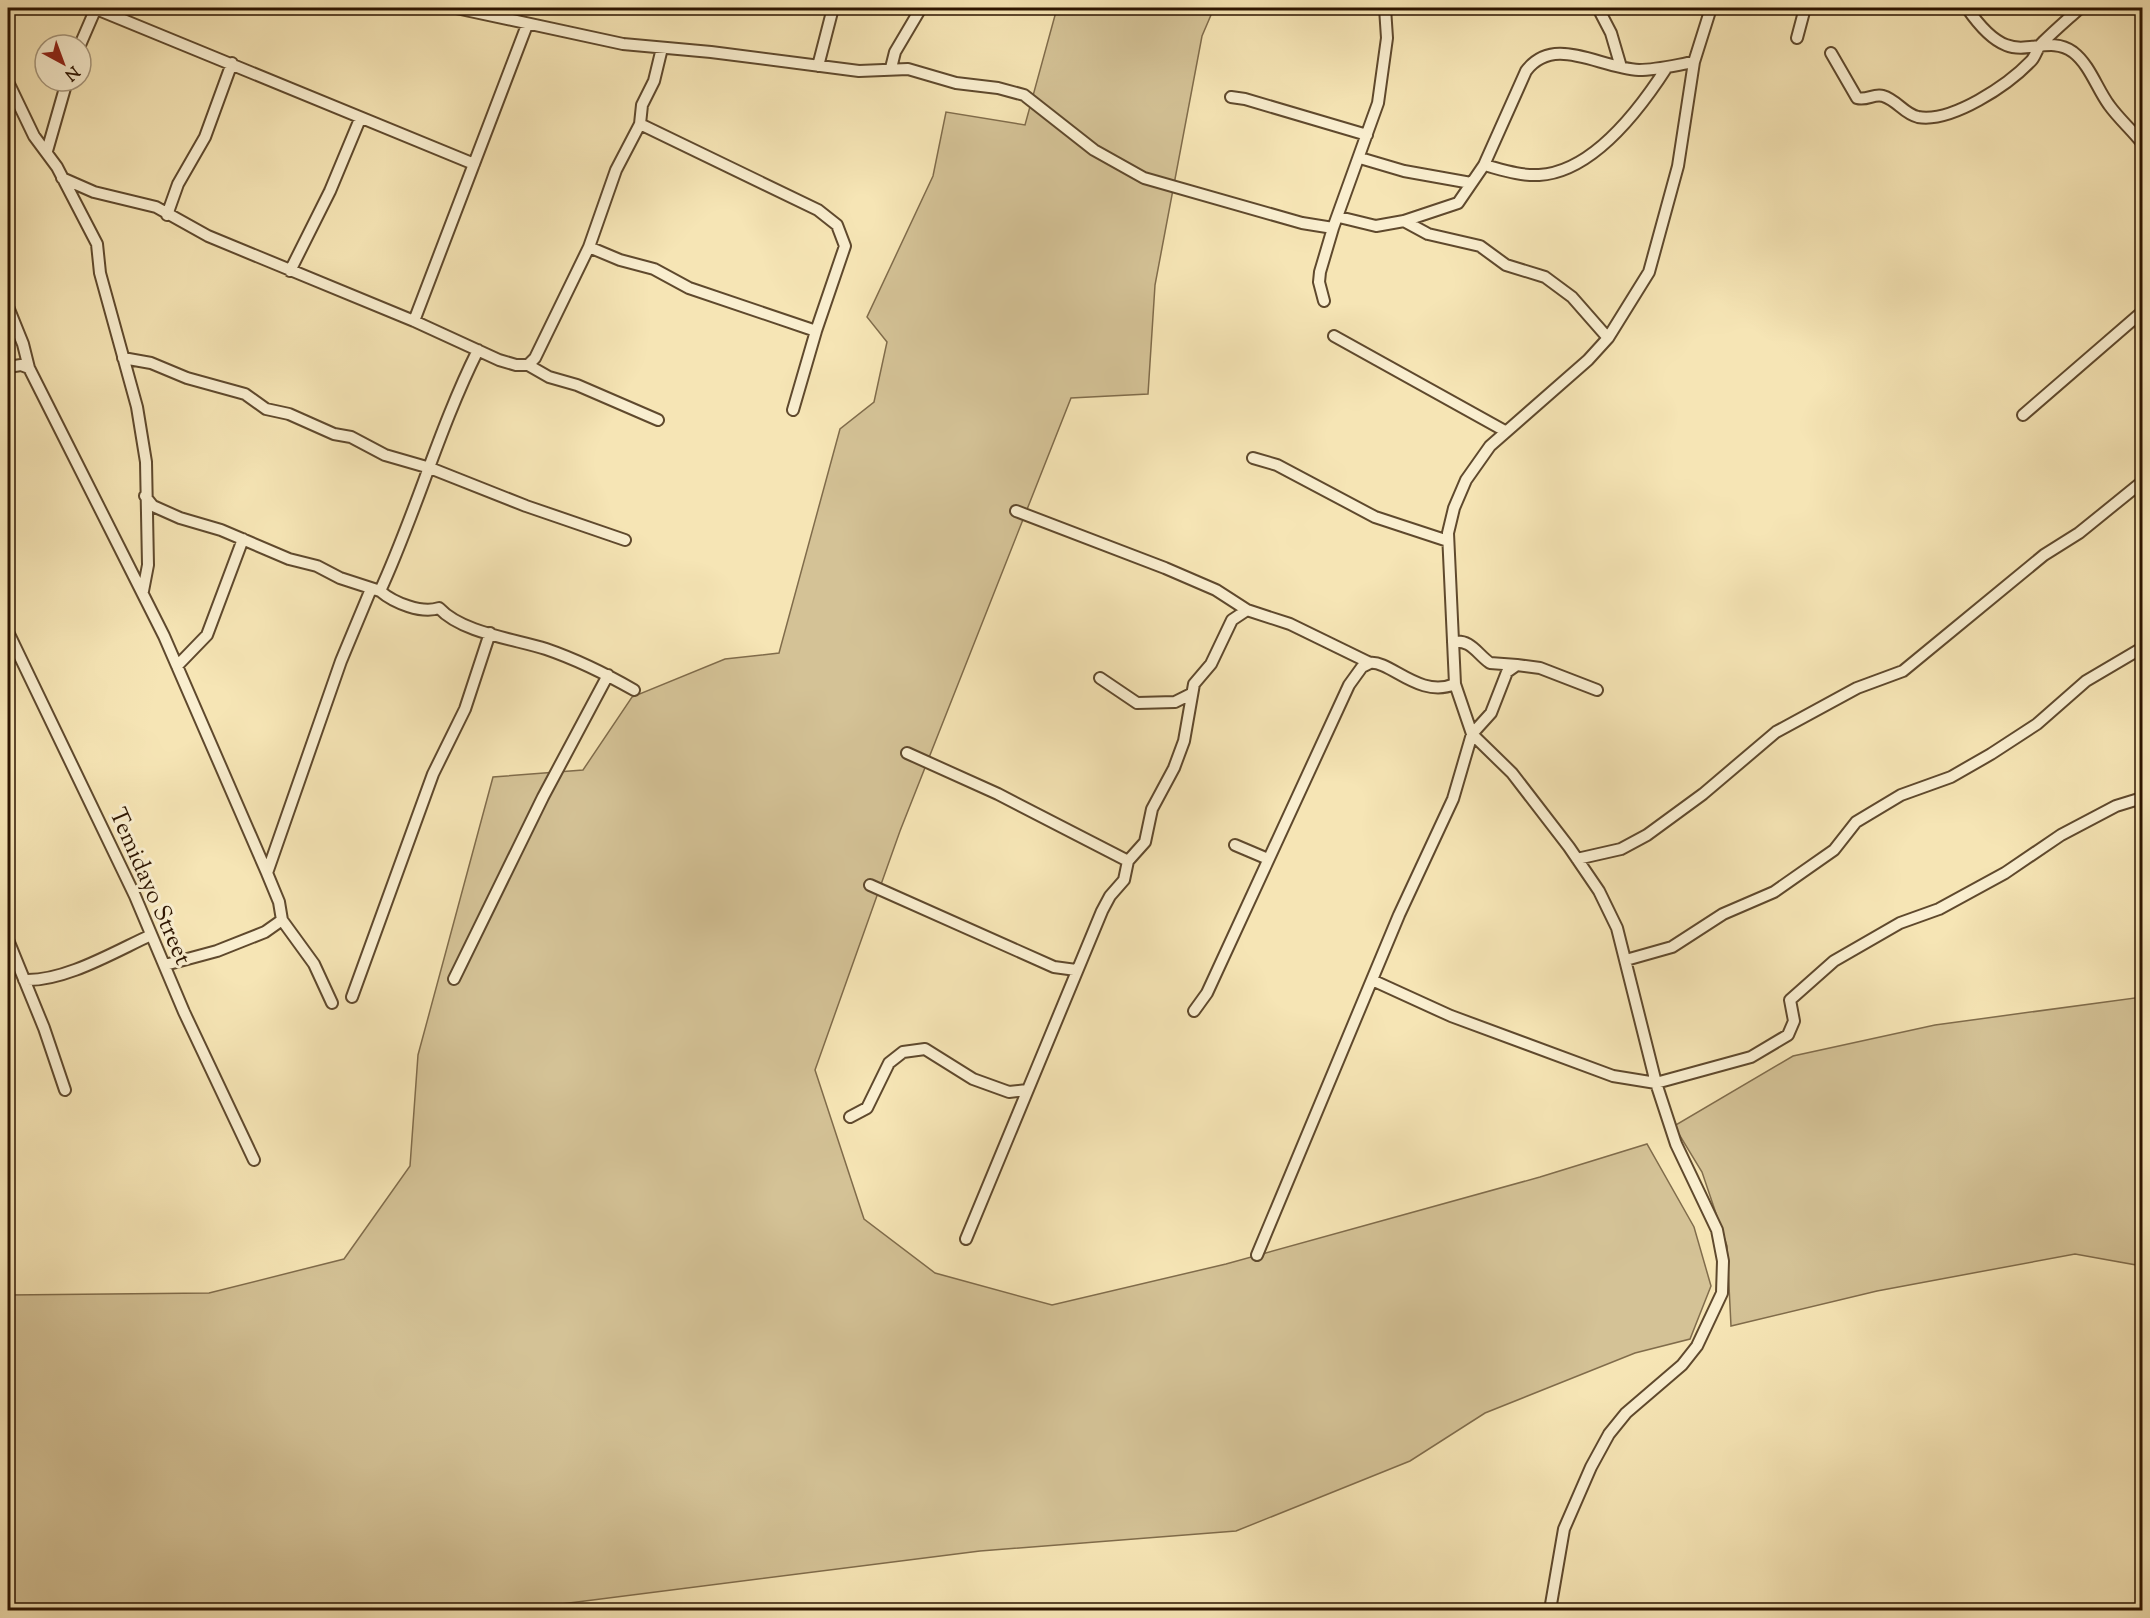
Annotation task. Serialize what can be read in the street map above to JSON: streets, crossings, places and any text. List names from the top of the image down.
{
  "streets": {
    "street": ["Temidayo Street"]
  },
  "north": "bottom right"
}
